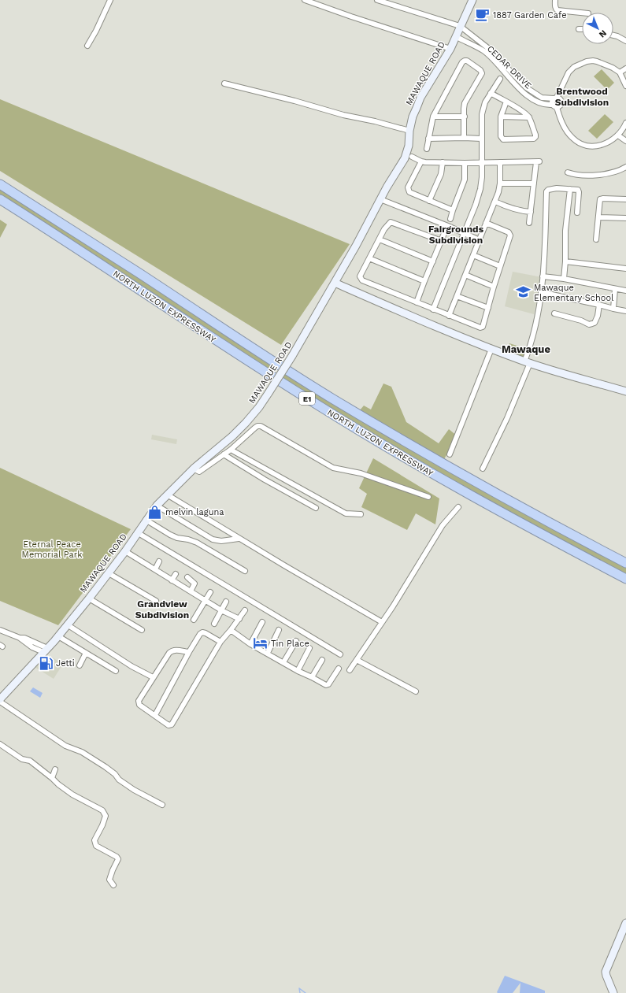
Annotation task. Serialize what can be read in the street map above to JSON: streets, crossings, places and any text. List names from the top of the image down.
{
  "streets": {
    "highway": ["NORTH LUZON EXPRESSWAY", "E1"],
    "main road": ["MAWAQUE ROAD"],
    "street": ["CEDAR DRIVE"]
  },
  "crossings": [
    ["CEDAR DRIVE", "MAWAQUE ROAD"]
  ],
  "districts": [
    "Brentwood Subdivision",
    "Fairgrounds Subdivision",
    "Mawaque",
    "Grandview Subdivision"
  ],
  "parks": ["Eternal Peace Memorial Park"],
  "places": {
    "cafe": ["1887 Garden Cafe"],
    "school or university": ["Mawaque Elementary School"],
    "shop": ["melvin laguna"],
    "hotel": ["Tin Place"],
    "fuel station": ["Jetti"]
  },
  "north": "bottom right"
}
